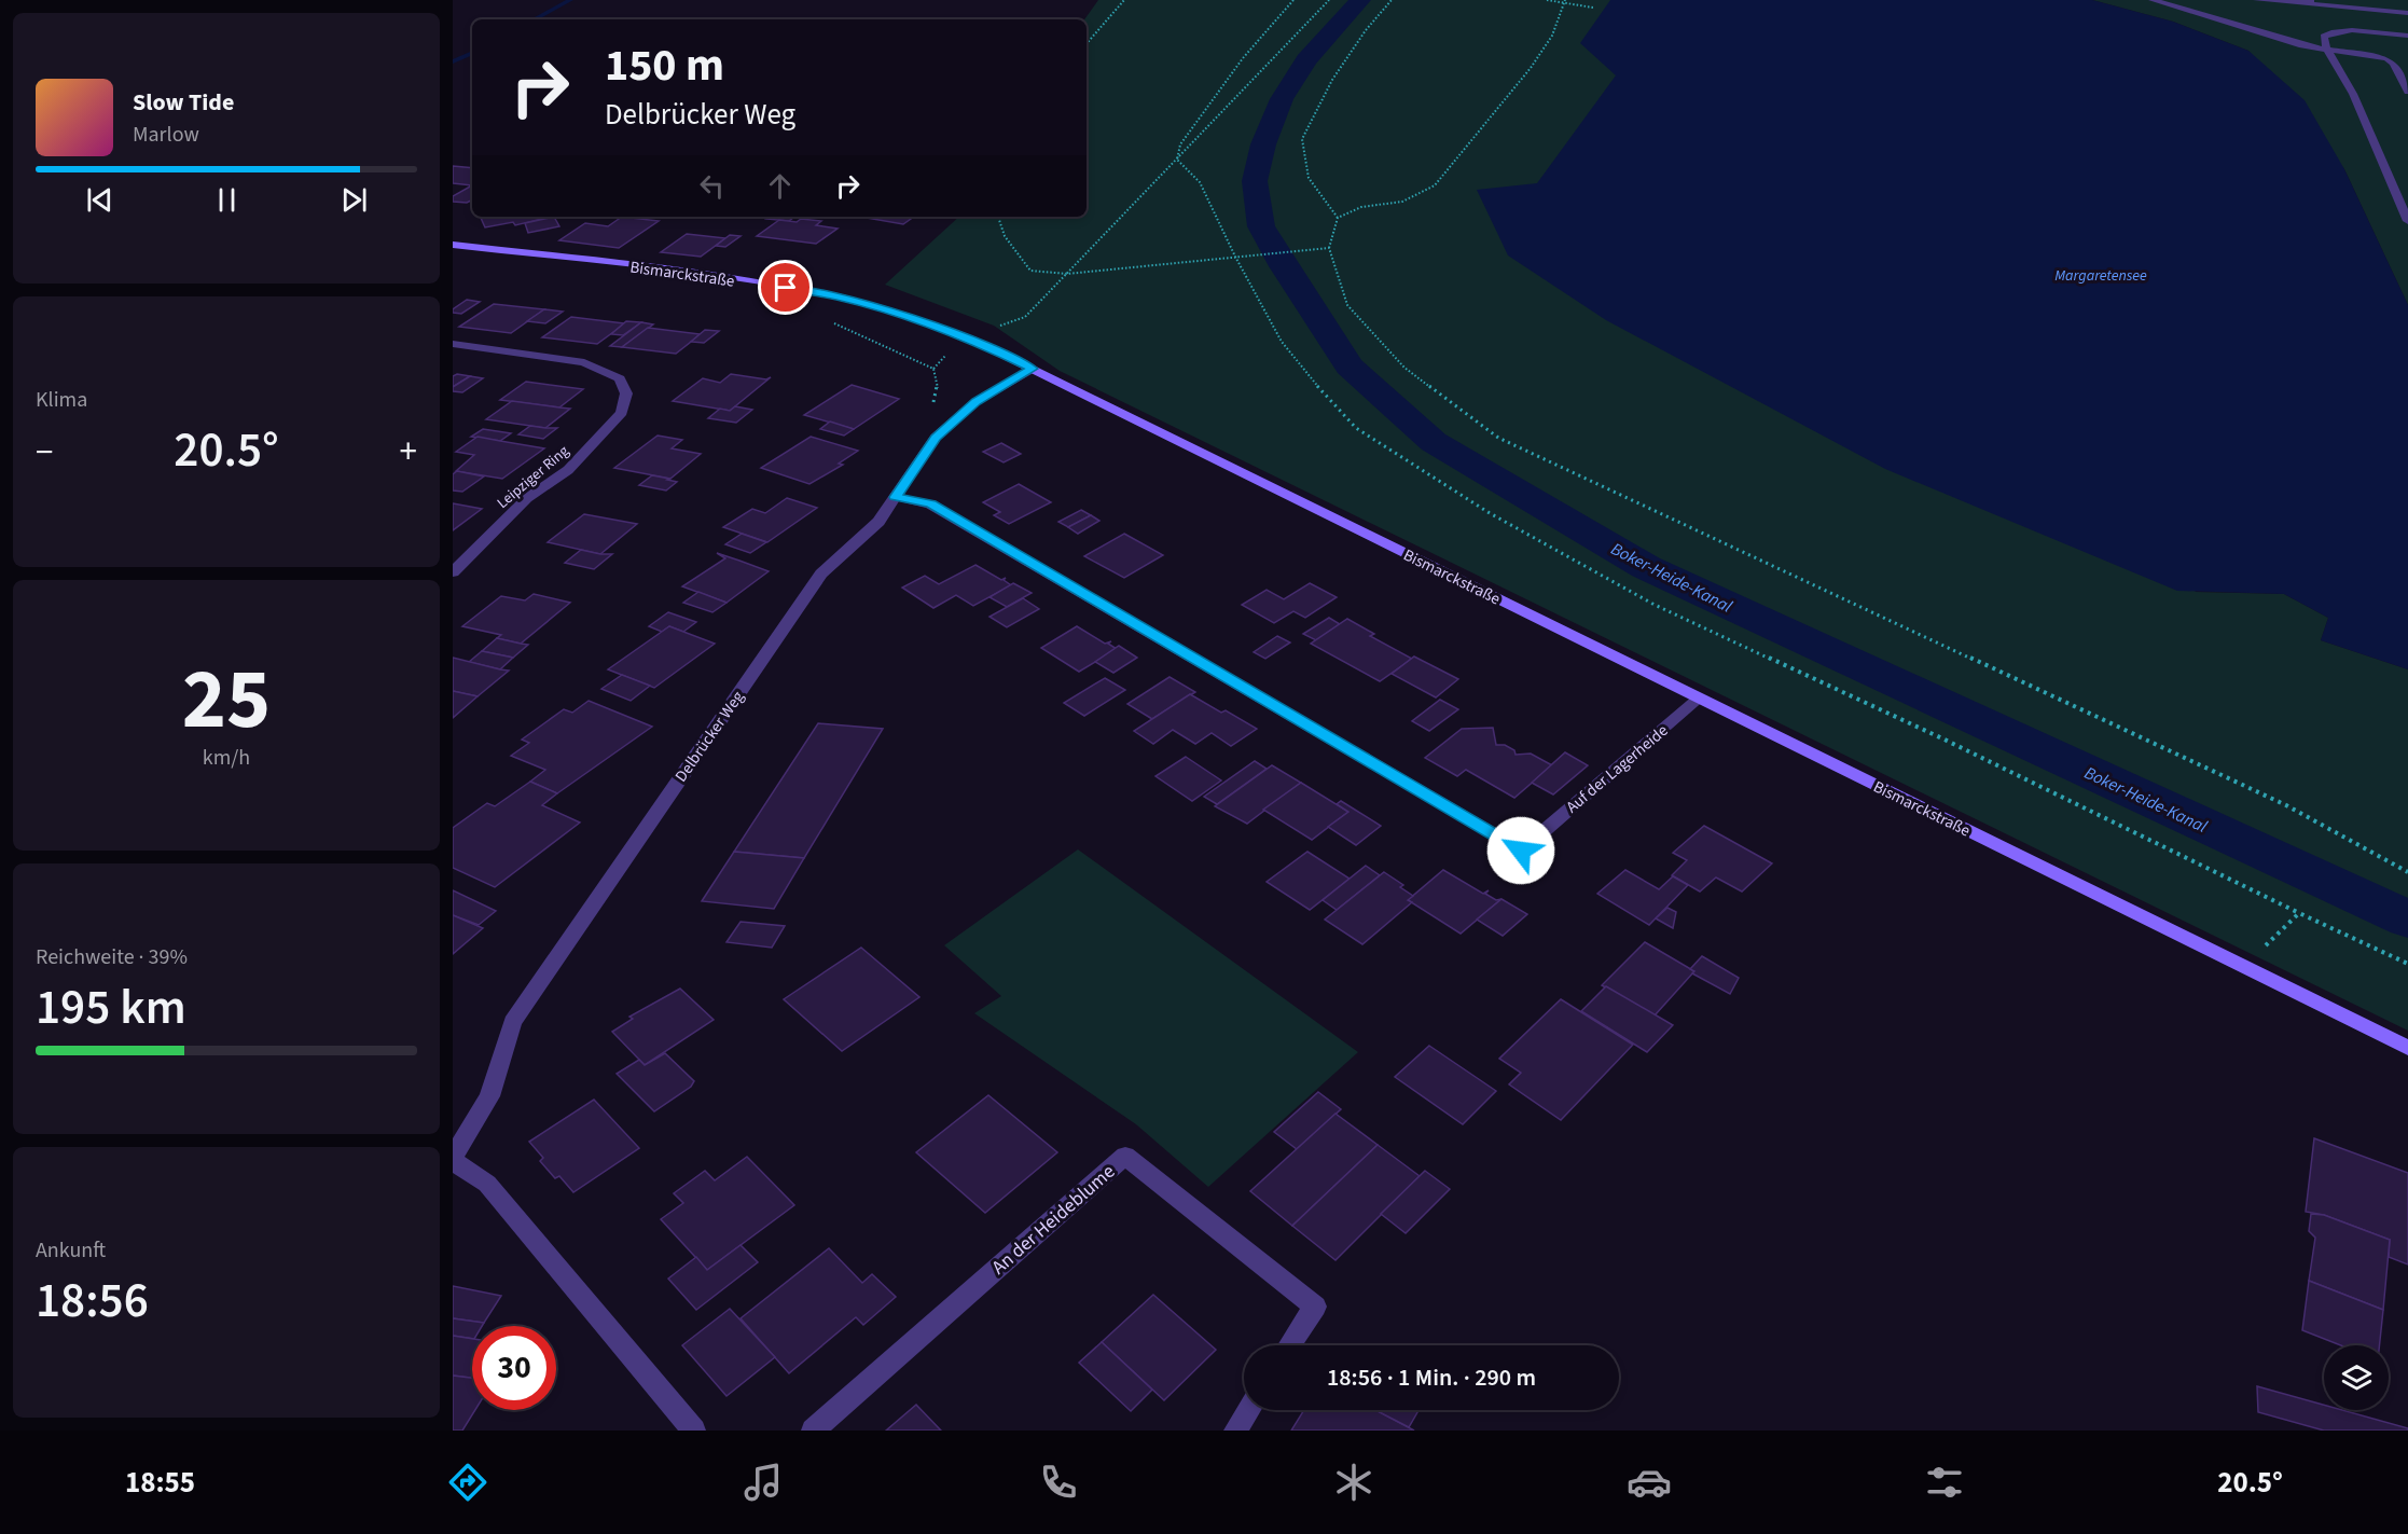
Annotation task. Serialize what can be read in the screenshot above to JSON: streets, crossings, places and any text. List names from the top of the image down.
{
  "streets": {
    "main road": ["Bismarckstraße"],
    "street": [
      "Leipziger Ring",
      "Delbrücker Weg",
      "Auf der Lagerheide",
      "An der Heideblume"
    ]
  },
  "crossings": [
    ["Bismarckstraße", "Delbrücker Weg"],
    ["Bismarckstraße", "Auf der Lagerheide"],
    ["Delbrücker Weg", "Auf der Lagerheide"]
  ],
  "water": ["Margaretensee", "Boker-Heide-Kanal"],
  "page": {
    "turn": ["150 m", "Delbrücker Weg"],
    "song": ["Slow Tide", "Marlow"],
    "tile": [
      "Klima",
      ["25", "km/h"],
      ["Reichweite · 39%", "195 km"],
      ["Ankunft", "18:56"]
    ],
    "heat": ["−", "20.5°", "+"],
    "limit": "30",
    "trip": "18:56 · 1 Min. · 290 m",
    "tabs": ["18:55", "20.5°"]
  }
}
